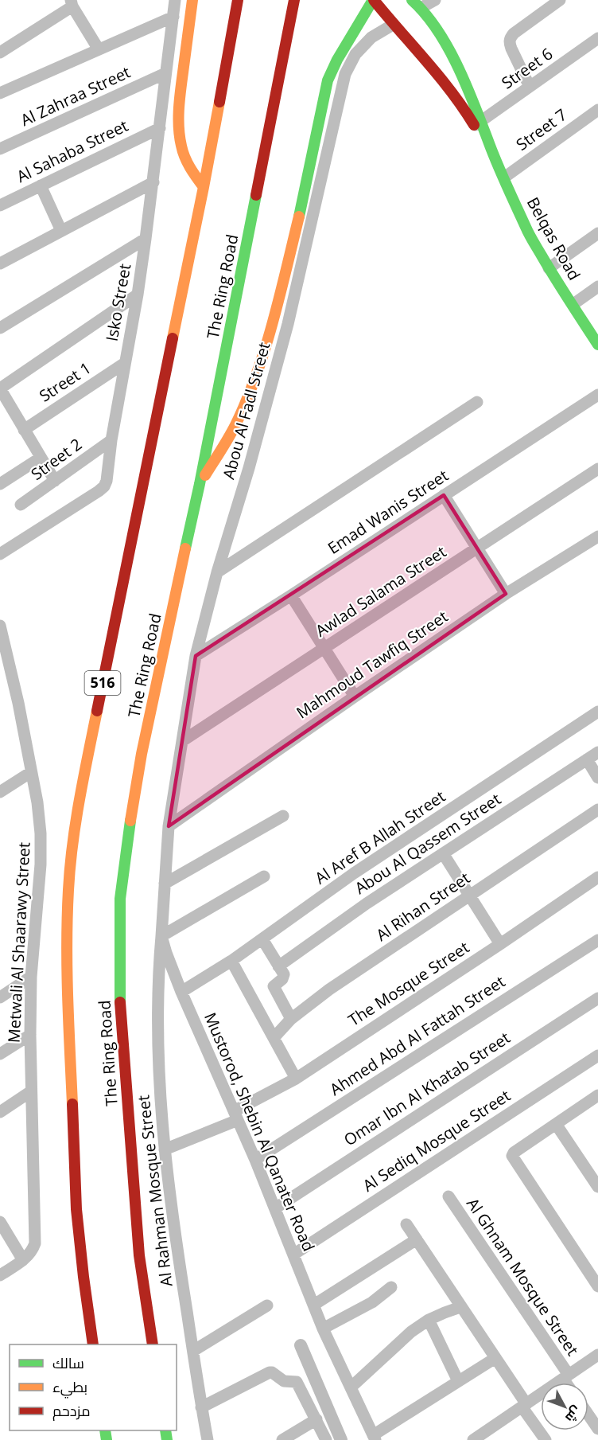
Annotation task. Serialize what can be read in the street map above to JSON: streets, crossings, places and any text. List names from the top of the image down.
{
  "streets": {
    "main road": ["Belqas Road", "The Ring Road", "516"],
    "street": [
      "Street 6",
      "Al Zahraa Street",
      "Street 7",
      "Al Sahaba Street",
      "Isko Street",
      "Street 1",
      "Abou Al Fadl Street",
      "Street 2",
      "Emad Wanis Street",
      "Awlad Salama Street",
      "Mahmoud Tawfiq Street",
      "Al Aref B Allah Street",
      "Abou Al Qassem Street",
      "Al Rihan Street",
      "Metwali Al Shaarawy Street",
      "The Mosque Street",
      "Ahmed Abd Al Fattah Street",
      "Omar Ibn Al Khatab Street",
      "Mustorod, Shebin Al Qanater Road",
      "Al Sediq Mosque Street",
      "Al Rahman Mosque Street",
      "Al Ghnam Mosque Street"
    ]
  },
  "crossings": [
    ["Street 6", "Belqas Road"],
    ["Al Zahraa Street", "Isko Street"],
    ["Street 7", "Belqas Road"],
    ["Al Sahaba Street", "Isko Street"],
    ["Isko Street", "Street 1"],
    ["Isko Street", "Street 2"],
    ["Abou Al Fadl Street", "Emad Wanis Street"],
    ["Abou Al Fadl Street", "Awlad Salama Street"],
    ["Abou Al Fadl Street", "Mahmoud Tawfiq Street"],
    ["Abou Al Fadl Street", "Mustorod, Shebin Al Qanater Road"],
    ["Mahmoud Tawfiq Street", "Mustorod, Shebin Al Qanater Road"],
    ["Al Aref B Allah Street", "Mustorod, Shebin Al Qanater Road"],
    ["The Mosque Street", "Mustorod, Shebin Al Qanater Road"],
    ["The Mosque Street", "Al Rahman Mosque Street"],
    ["Ahmed Abd Al Fattah Street", "Mustorod, Shebin Al Qanater Road"],
    ["Omar Ibn Al Khatab Street", "Mustorod, Shebin Al Qanater Road"],
    ["Mustorod, Shebin Al Qanater Road", "Al Sediq Mosque Street"],
    ["Mustorod, Shebin Al Qanater Road", "Al Rahman Mosque Street"]
  ],
  "legend": ["سالك", "بطيء", "مزدحم"],
  "north": "bottom right"
}
